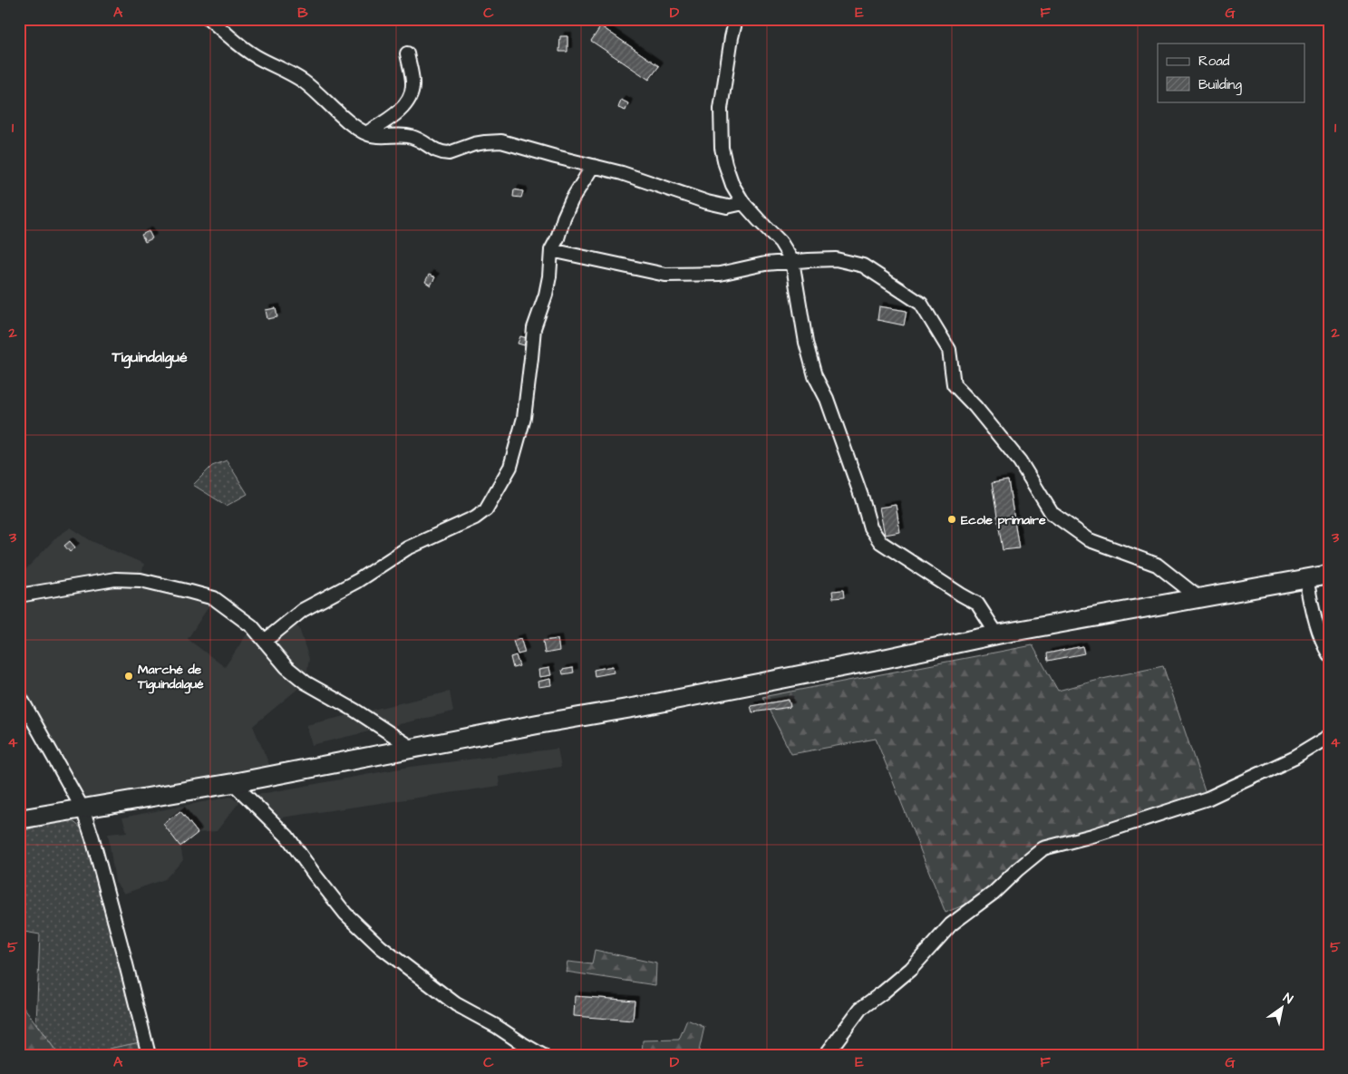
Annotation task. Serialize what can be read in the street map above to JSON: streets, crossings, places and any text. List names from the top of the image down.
{
  "districts": ["Tiguindalgué"],
  "places": ["Ecole primaire", "Marché de Tiguindalgué"],
  "legend": ["Road", "Building"],
  "north": "top right",
  "grid": {
    "columns": [
      "A",
      "B",
      "C",
      "D",
      "E",
      "F",
      "G"
    ],
    "rows": [
      "1",
      "2",
      "3",
      "4",
      "5"
    ]
  }
}
